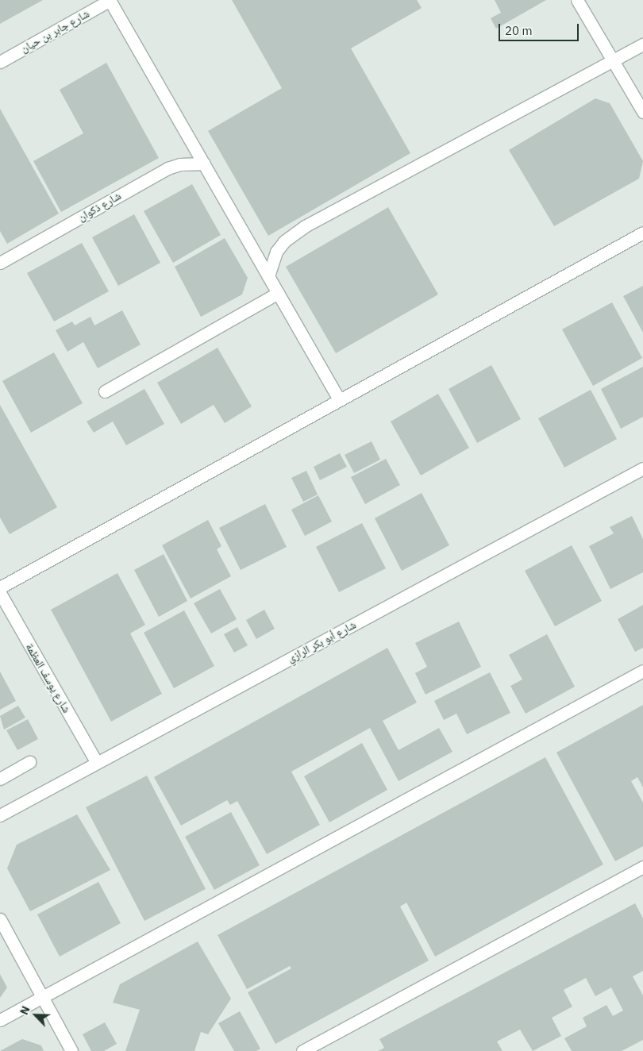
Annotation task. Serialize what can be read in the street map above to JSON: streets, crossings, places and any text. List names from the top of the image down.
{
  "streets": {
    "street": [
      "شارع جابر بن حيان",
      "شارع ذكوان",
      "شارع أبو بكر الرازي",
      "شارع يوسف العظمة"
    ]
  },
  "crossings": [
    ["شارع أبو بكر الرازي", "شارع يوسف العظمة"]
  ],
  "scale_bar": "20 m",
  "north": "top left"
}
